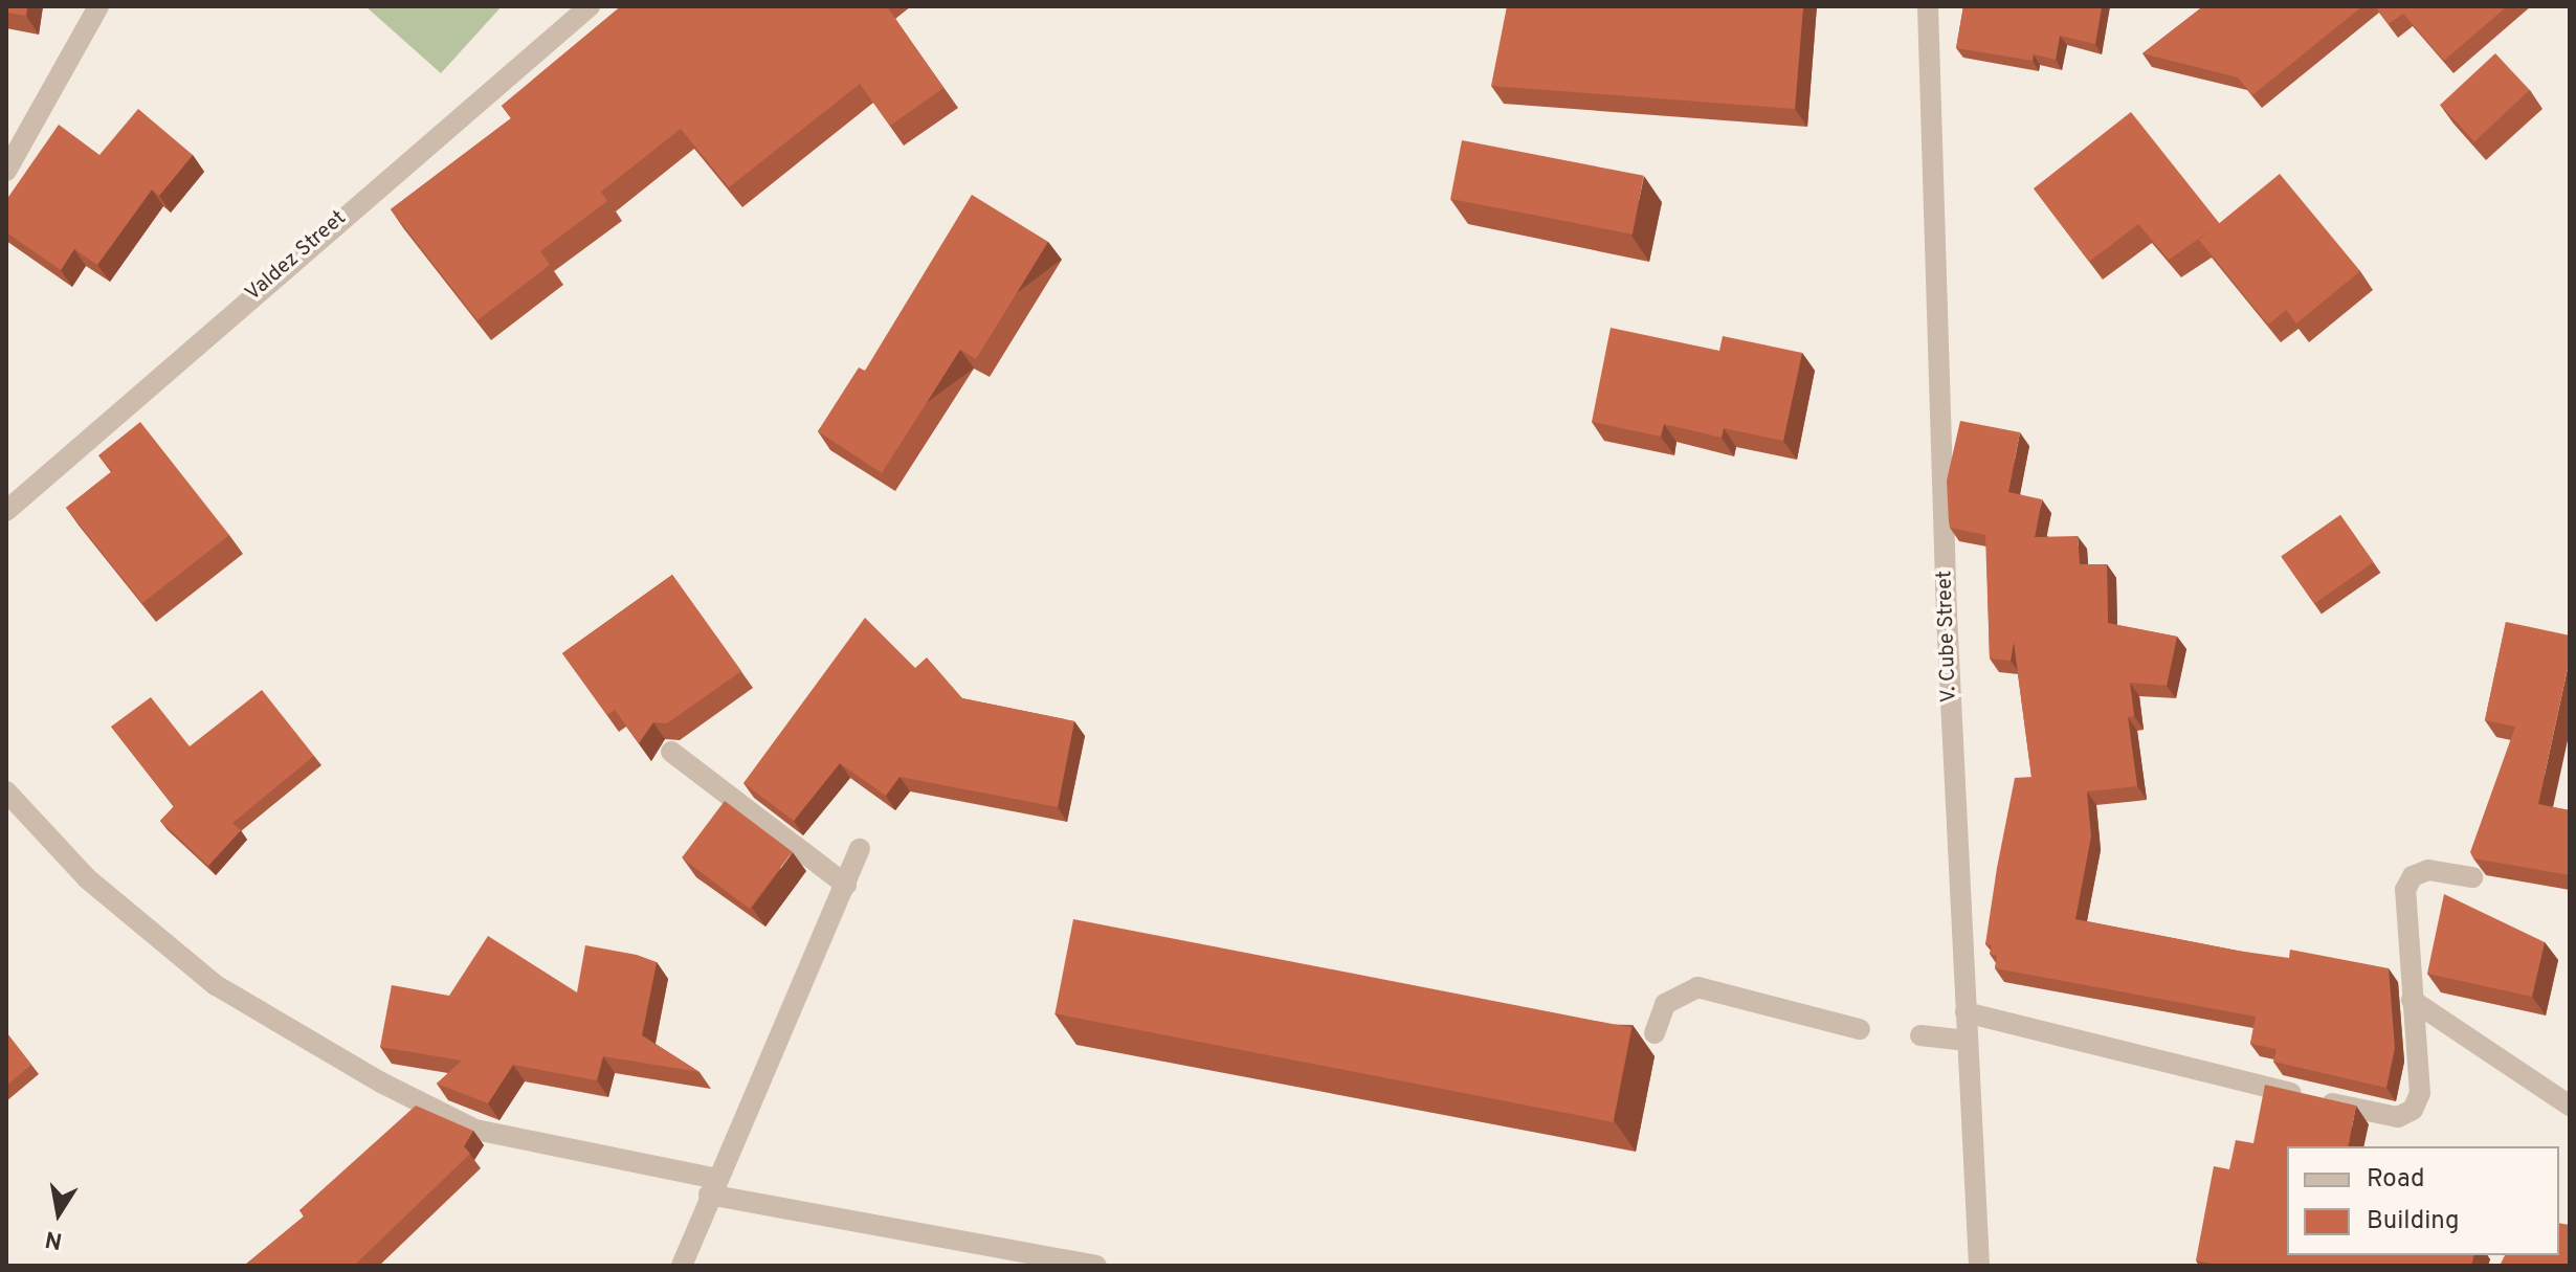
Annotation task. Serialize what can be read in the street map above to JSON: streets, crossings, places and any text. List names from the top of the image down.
{
  "streets": {
    "street": ["Valdez Street", "V. Cube Street"]
  },
  "legend": ["Road", "Building"],
  "north": "bottom"
}
